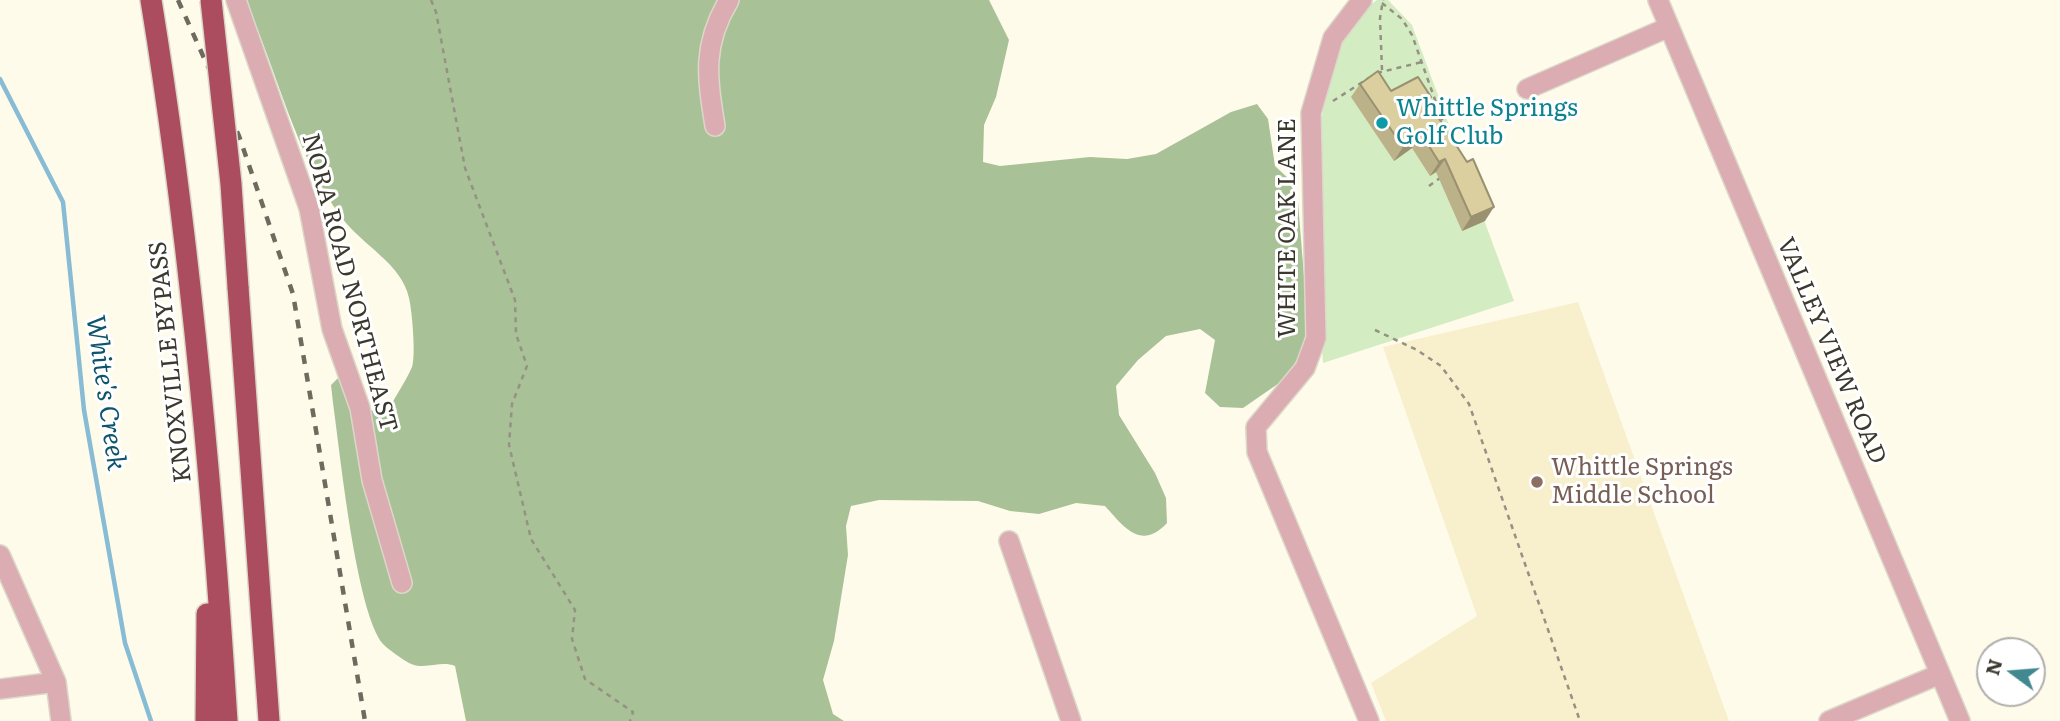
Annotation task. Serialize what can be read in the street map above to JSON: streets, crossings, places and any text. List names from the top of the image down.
{
  "streets": {
    "highway": ["KNOXVILLE BYPASS"],
    "street": ["WHITE OAK LANE", "NORA ROAD NORTHEAST", "VALLEY VIEW ROAD"]
  },
  "water": ["White's Creek"],
  "places": ["Whittle Springs Golf Club", "Whittle Springs Middle School"],
  "north": "left"
}
